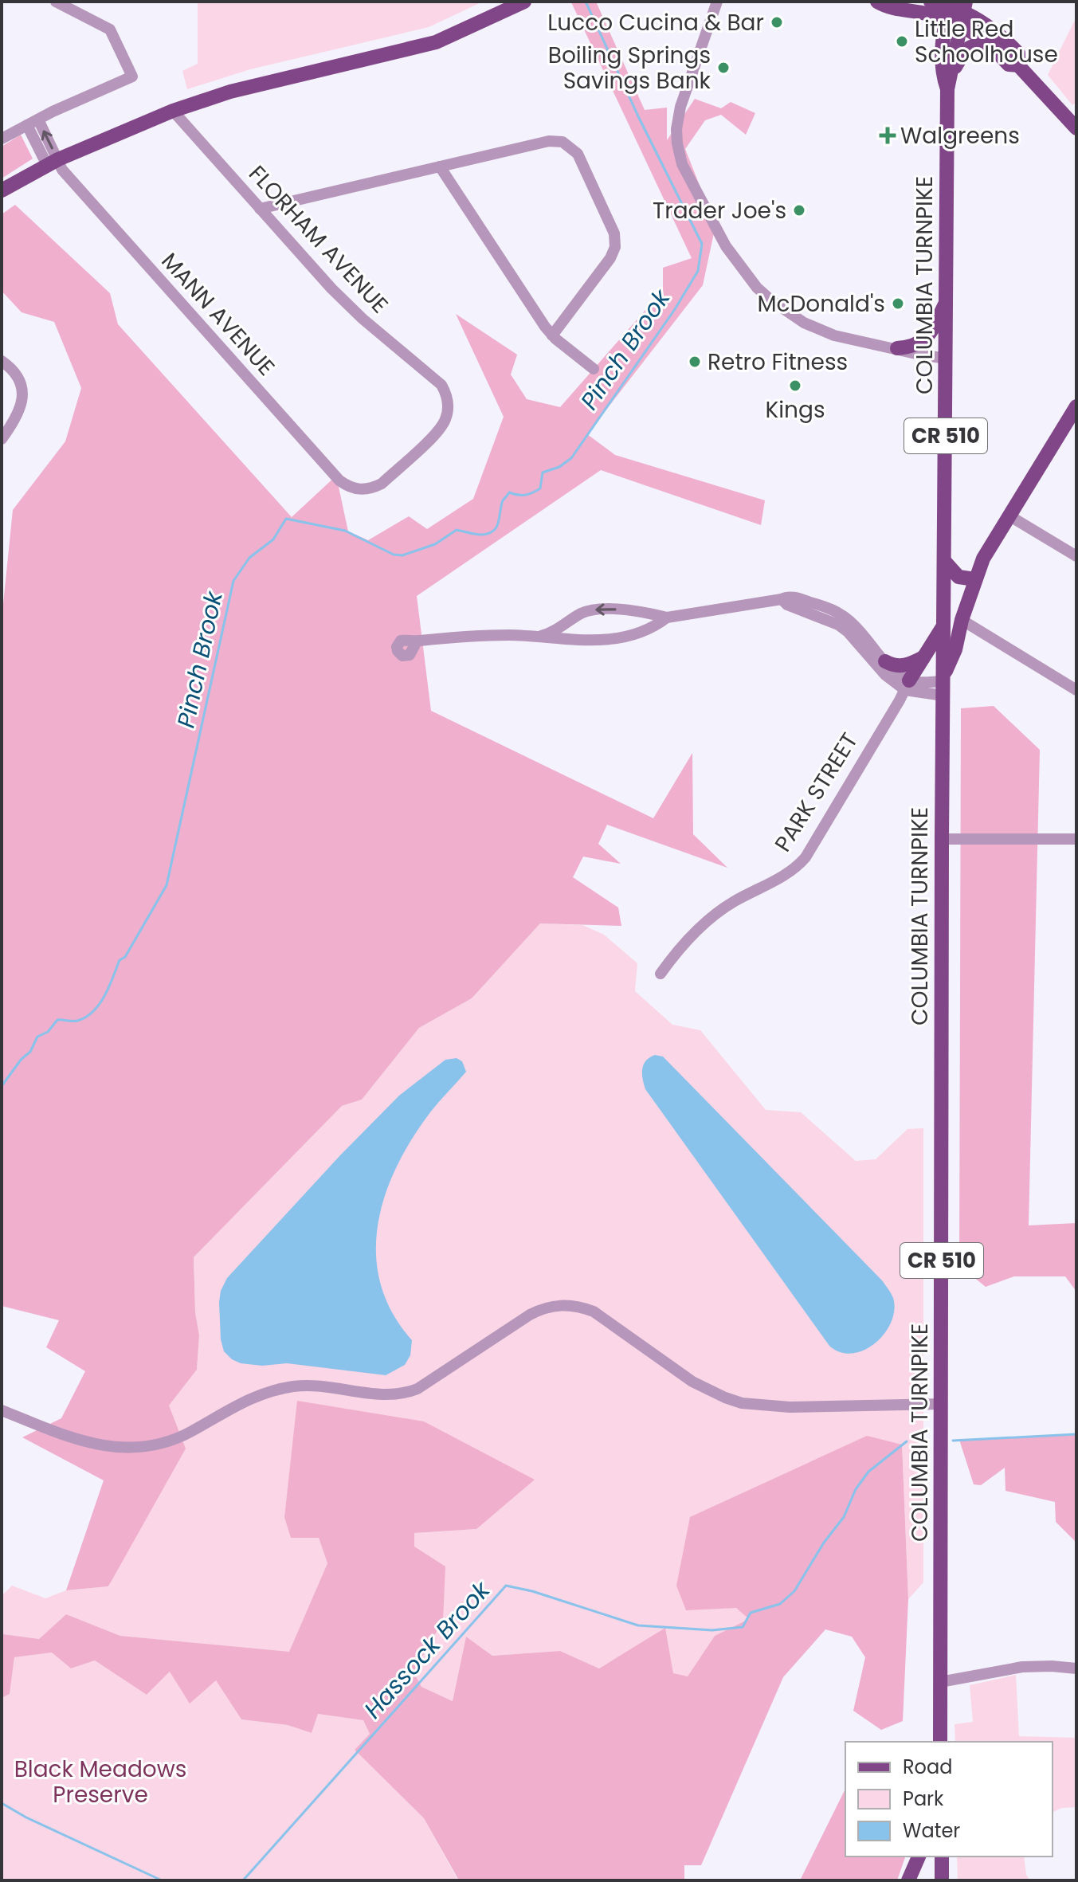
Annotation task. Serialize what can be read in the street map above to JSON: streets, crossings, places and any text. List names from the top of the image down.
{
  "streets": {
    "main road": ["COLUMBIA TURNPIKE", "CR 510"],
    "street": ["FLORHAM AVENUE", "MANN AVENUE", "PARK STREET"]
  },
  "crossings": [
    ["FLORHAM AVENUE", "MANN AVENUE"]
  ],
  "water": ["Pinch Brook", "Hassock Brook"],
  "parks": ["Black Meadows Preserve"],
  "places": {
    "other": [
      "Lucco Cucina & Bar",
      "Little Red Schoolhouse",
      "Boiling Springs Savings Bank",
      "Trader Joe's",
      "McDonald's",
      "Retro Fitness",
      "Kings"
    ],
    "health": ["Walgreens"]
  },
  "legend": ["Road", "Park", "Water"]
}
